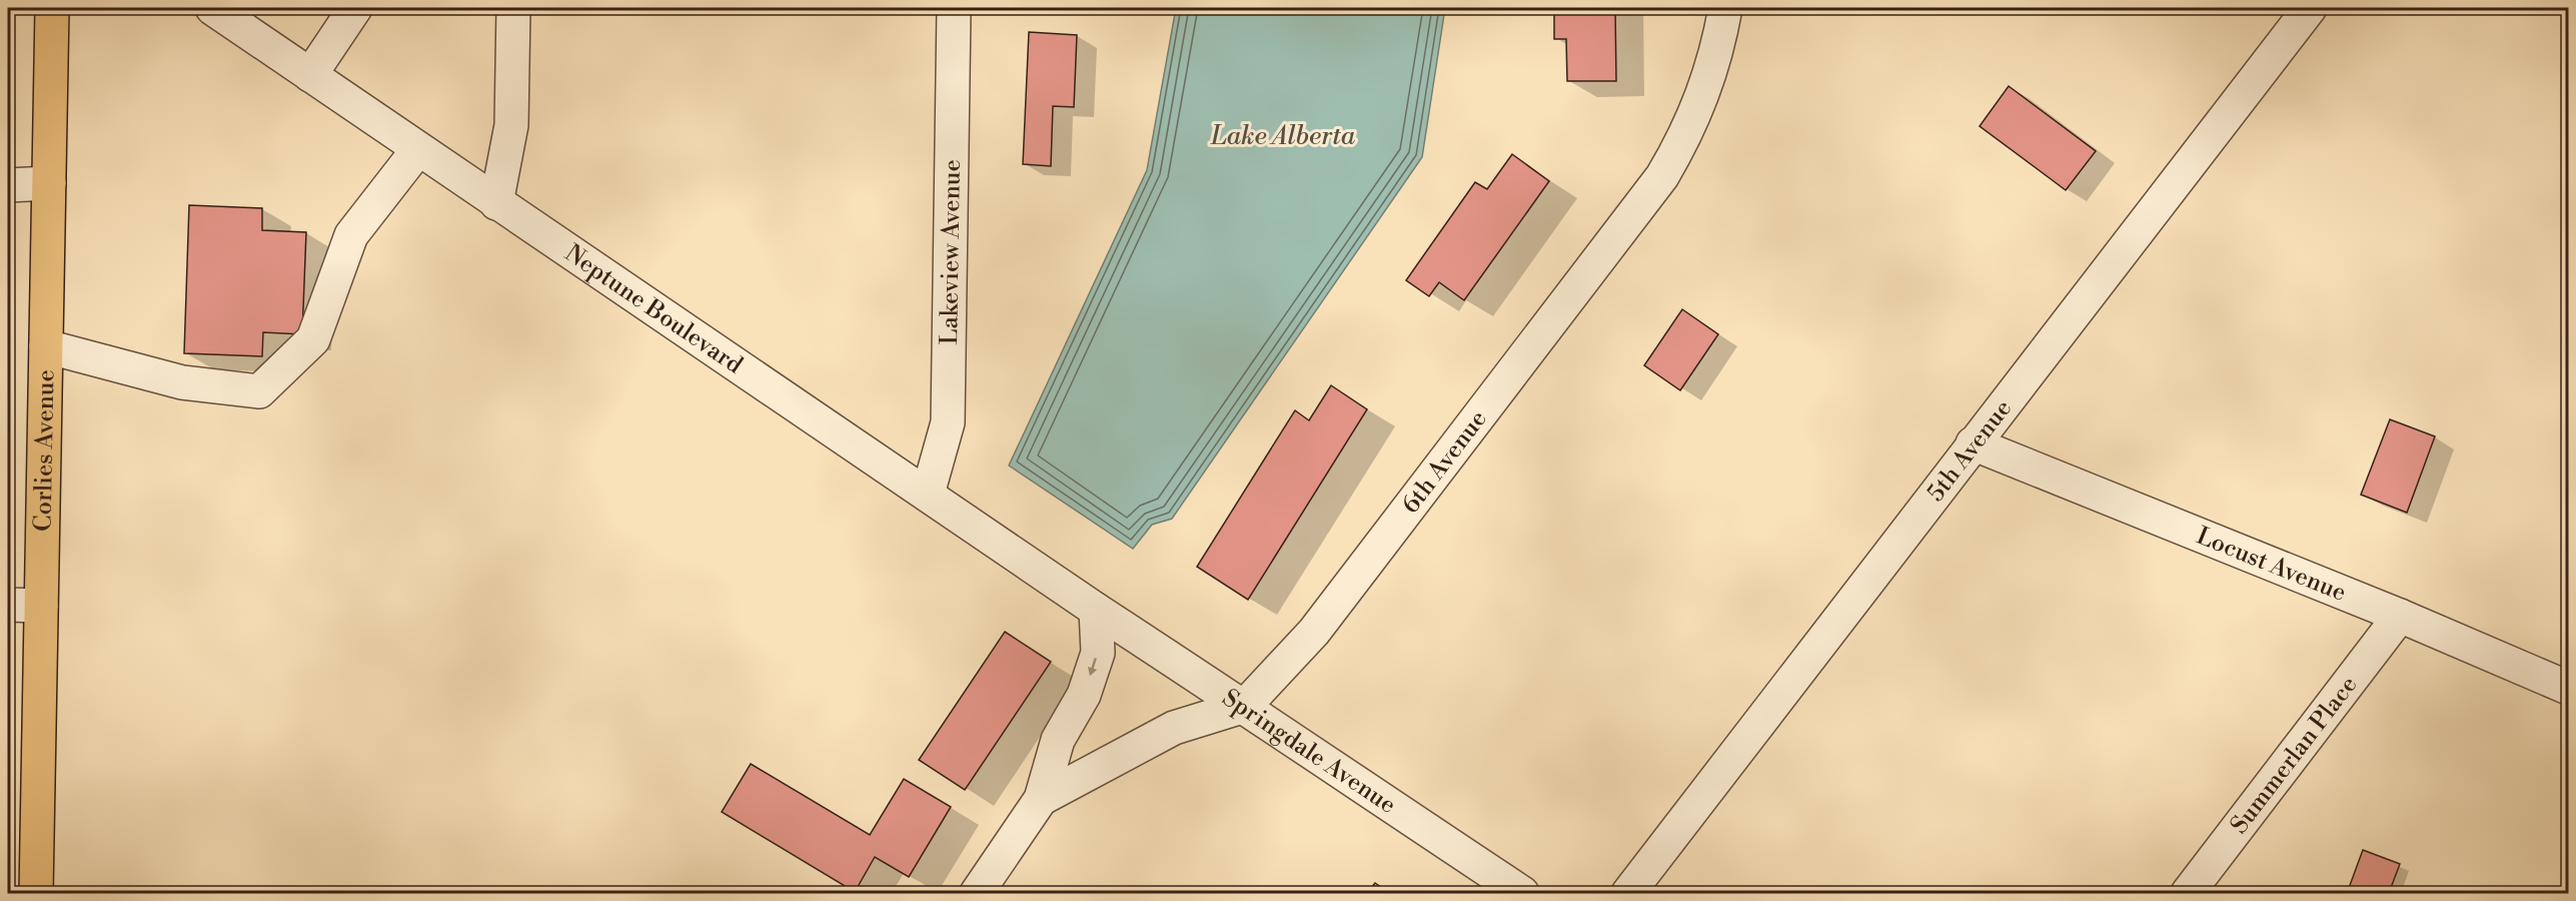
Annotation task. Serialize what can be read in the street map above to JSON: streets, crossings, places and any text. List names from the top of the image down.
{
  "streets": {
    "highway": ["Corlies Avenue"],
    "street": [
      "Lakeview Avenue",
      "Neptune Boulevard",
      "5th Avenue",
      "6th Avenue",
      "Locust Avenue",
      "Springdale Avenue",
      "Summerlan Place"
    ]
  },
  "crossings": [
    ["Lakeview Avenue", "Neptune Boulevard"],
    ["Neptune Boulevard", "6th Avenue"],
    ["Neptune Boulevard", "Springdale Avenue"],
    ["5th Avenue", "Locust Avenue"],
    ["6th Avenue", "Springdale Avenue"],
    ["Locust Avenue", "Summerlan Place"]
  ],
  "water": ["Lake Alberta"]
}
